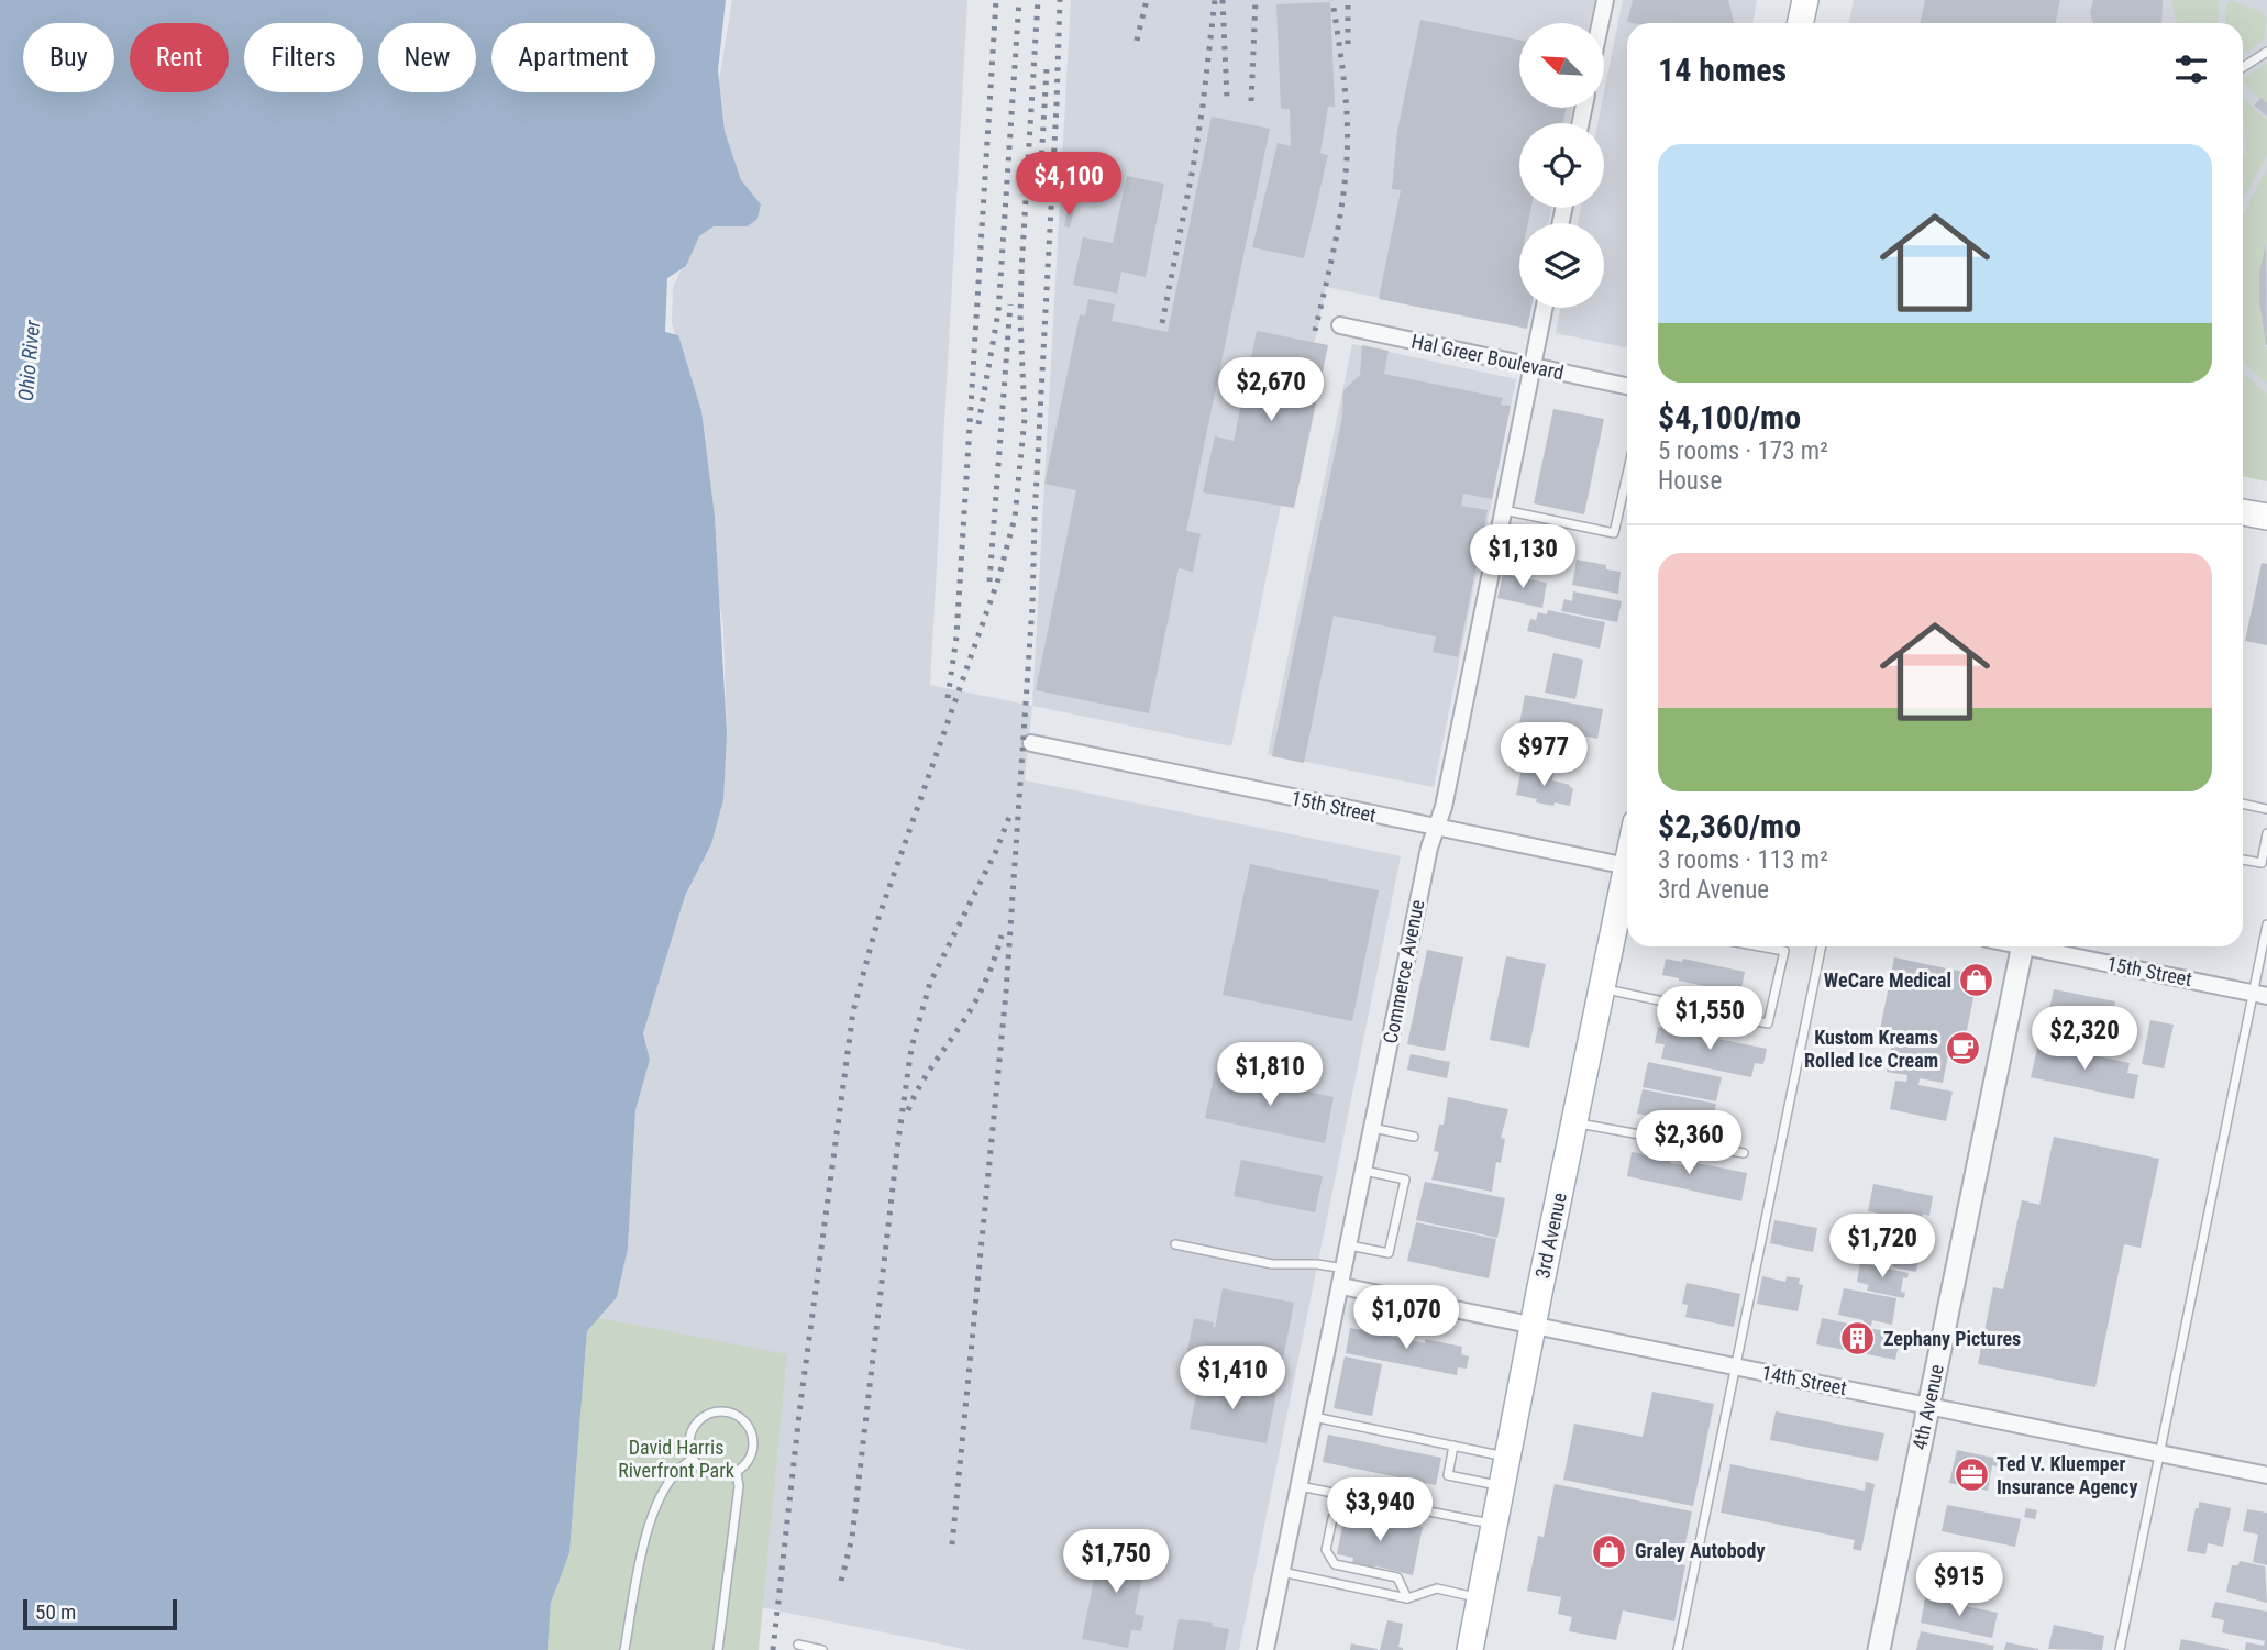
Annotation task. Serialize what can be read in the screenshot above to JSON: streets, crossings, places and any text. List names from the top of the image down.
{
  "streets": {
    "main road": ["3rd Avenue"],
    "street": [
      "Hal Greer Boulevard",
      "15th Street",
      "Commerce Avenue",
      "14th Street",
      "4th Avenue"
    ]
  },
  "crossings": [
    ["Hal Greer Boulevard", "Commerce Avenue"],
    ["15th Street", "Commerce Avenue"],
    ["Commerce Avenue", "14th Street"],
    ["3rd Avenue", "14th Street"],
    ["14th Street", "4th Avenue"]
  ],
  "water": ["Ohio River"],
  "parks": ["David Harris Riverfront Park"],
  "places": {
    "shop": ["WeCare Medical", "Graley Autobody"],
    "cafe": ["Kustom Kreams Rolled Ice Cream"],
    "building": ["Zephany Pictures"],
    "office": ["Ted V. Kluemper Insurance Agency"]
  },
  "scale_bar": "50 m",
  "north": "top left",
  "page": {
    "chip": [
      "Buy",
      "Rent",
      "Filters",
      "New",
      "Apartment"
    ],
    "heading": "14 homes",
    "list": [
      {
        "name": "$4,100/mo",
        "note": "5 rooms · 173 m² · House"
      },
      {
        "name": "$2,360/mo",
        "note": "3 rooms · 113 m² · 3rd Avenue"
      }
    ],
    "price": [
      "$4,100",
      "$2,670",
      "$1,130",
      "$977",
      "$1,550",
      "$2,320",
      "$1,810",
      "$2,360",
      "$1,720",
      "$1,070",
      "$1,410",
      "$3,940",
      "$1,750",
      "$915"
    ],
    "scale": "50 m"
  }
}
